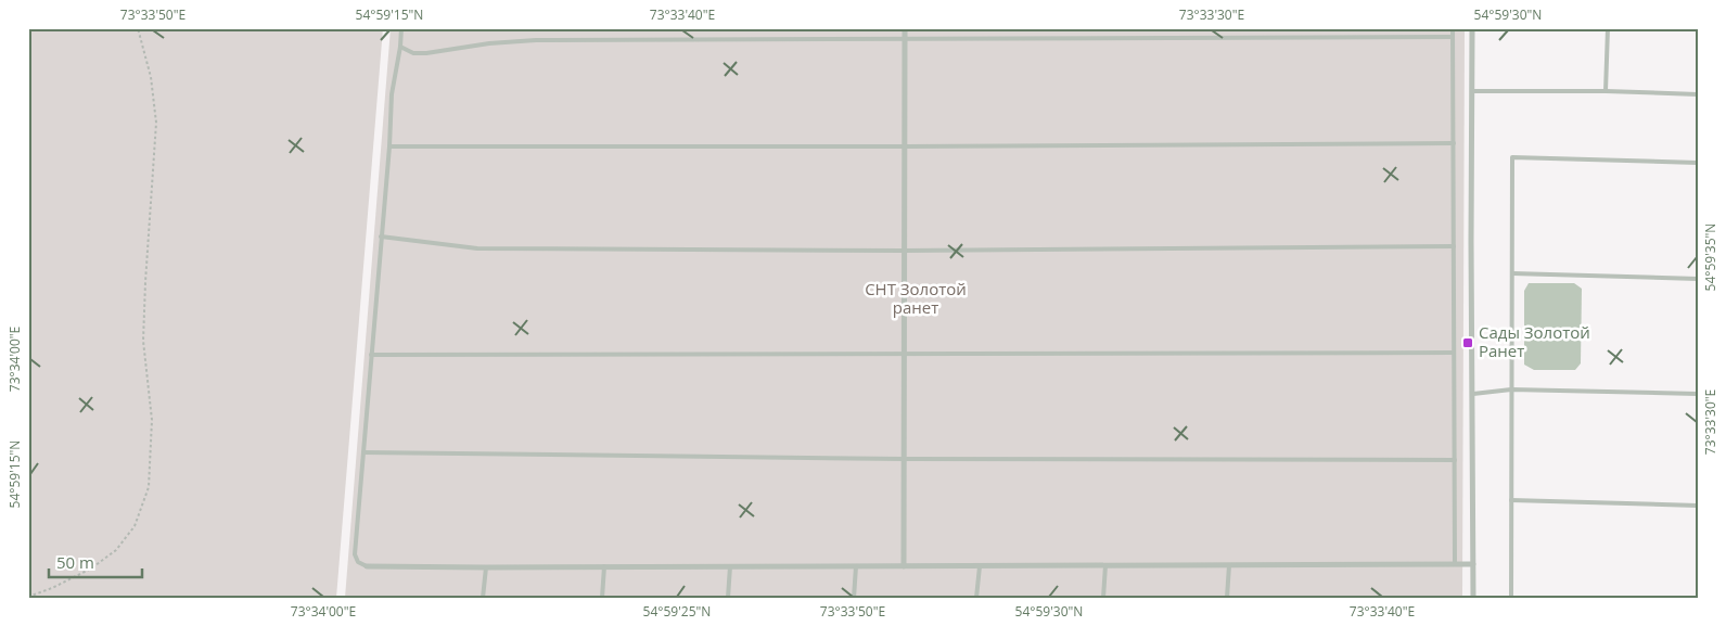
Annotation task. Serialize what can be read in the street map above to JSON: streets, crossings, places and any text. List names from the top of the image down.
{
  "parks": ["СНТ Золотой ранет"],
  "places": {
    "transit": ["Сады Золотой Ранет"]
  },
  "scale_bar": "50 m",
  "coordinates": [
    "73°33'50\"E",
    "54°59'15\"N",
    "73°33'40\"E",
    "73°33'30\"E",
    "54°59'30\"N",
    "54°59'35\"N",
    "73°34'00\"E",
    "54°59'25\"N"
  ]
}
